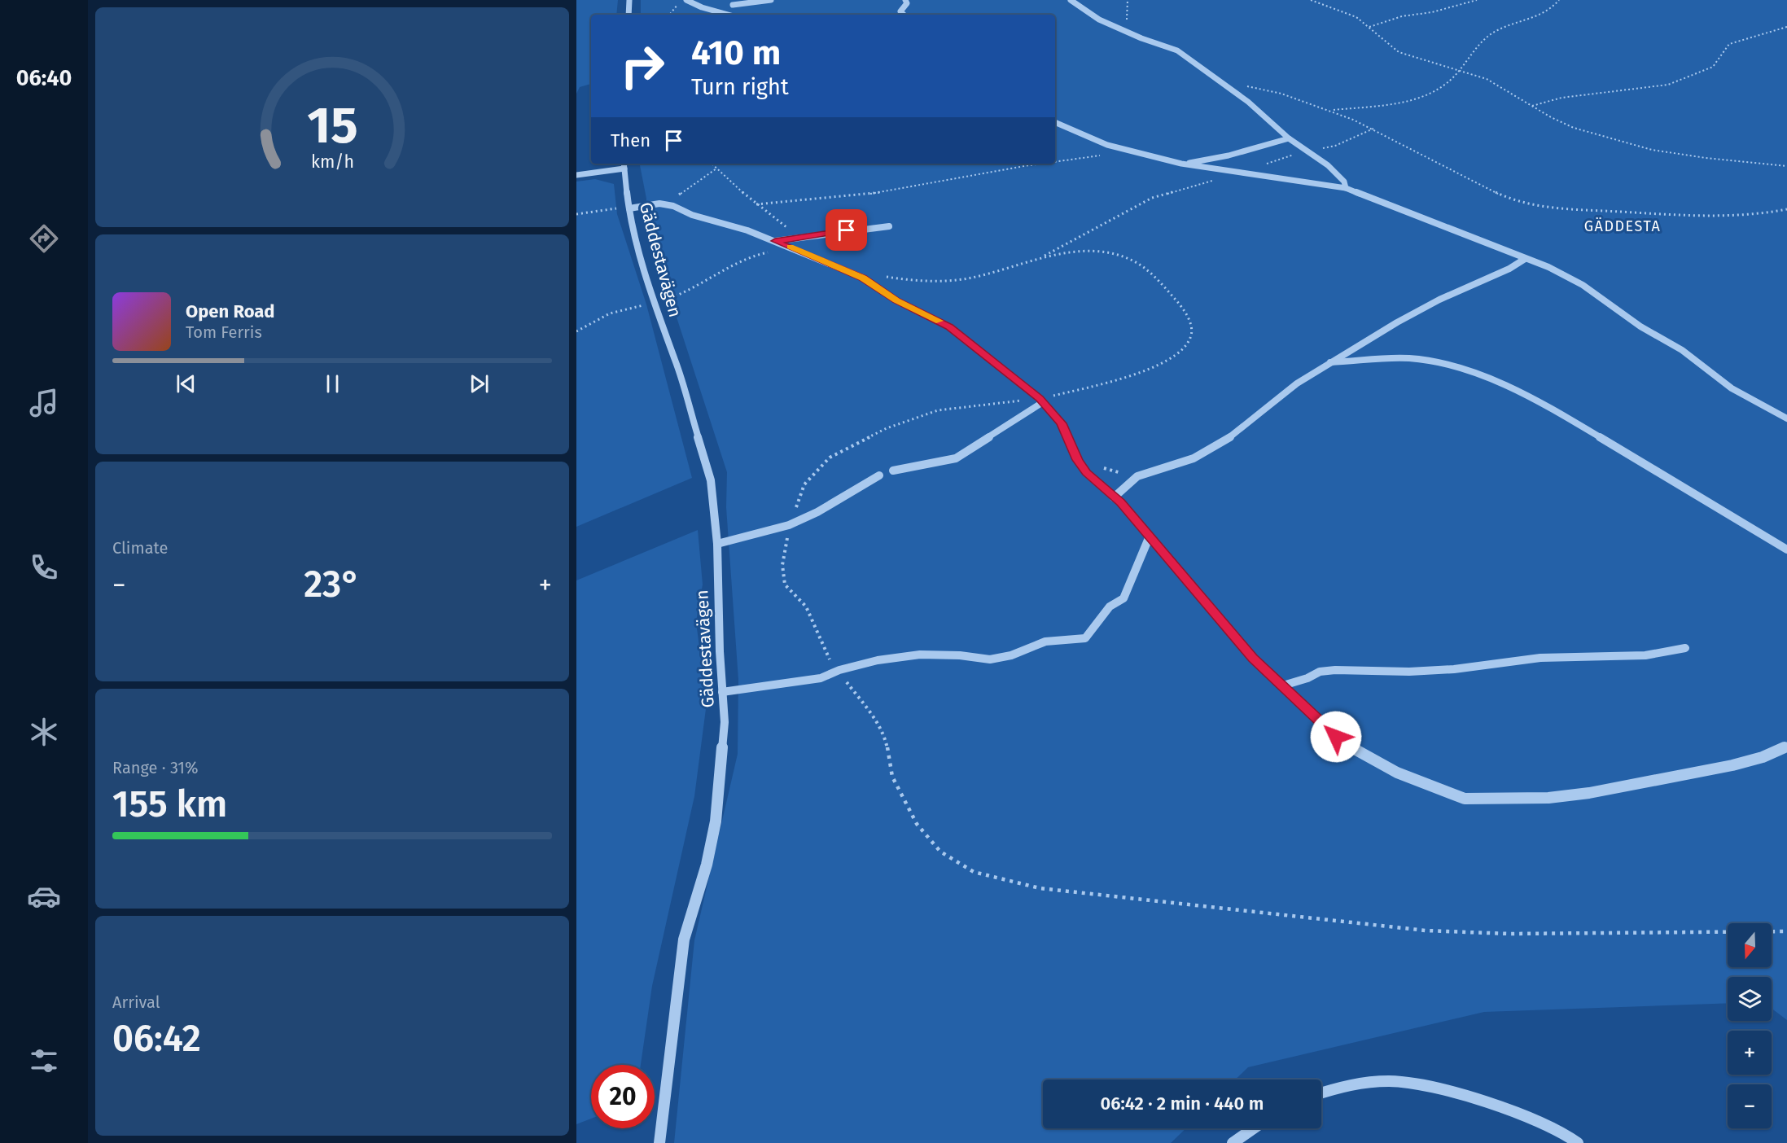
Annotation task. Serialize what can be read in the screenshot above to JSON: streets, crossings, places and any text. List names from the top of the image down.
{
  "streets": {
    "street": ["Gäddestavägen"]
  },
  "districts": ["GÄDDESTA"],
  "north": "bottom",
  "page": {
    "tabs": "06:40",
    "turn": ["410 m", "Turn right"],
    "then": "Then",
    "song": ["Open Road", "Tom Ferris"],
    "tile": [
      "Climate",
      ["Range · 31%", "155 km"],
      ["Arrival", "06:42"]
    ],
    "heat": ["−", "23°", "+"],
    "map_buttons": ["+", "−"],
    "limit": "20",
    "trip": "06:42 · 2 min · 440 m",
    "gauge": ["15", "km/h"]
  }
}
